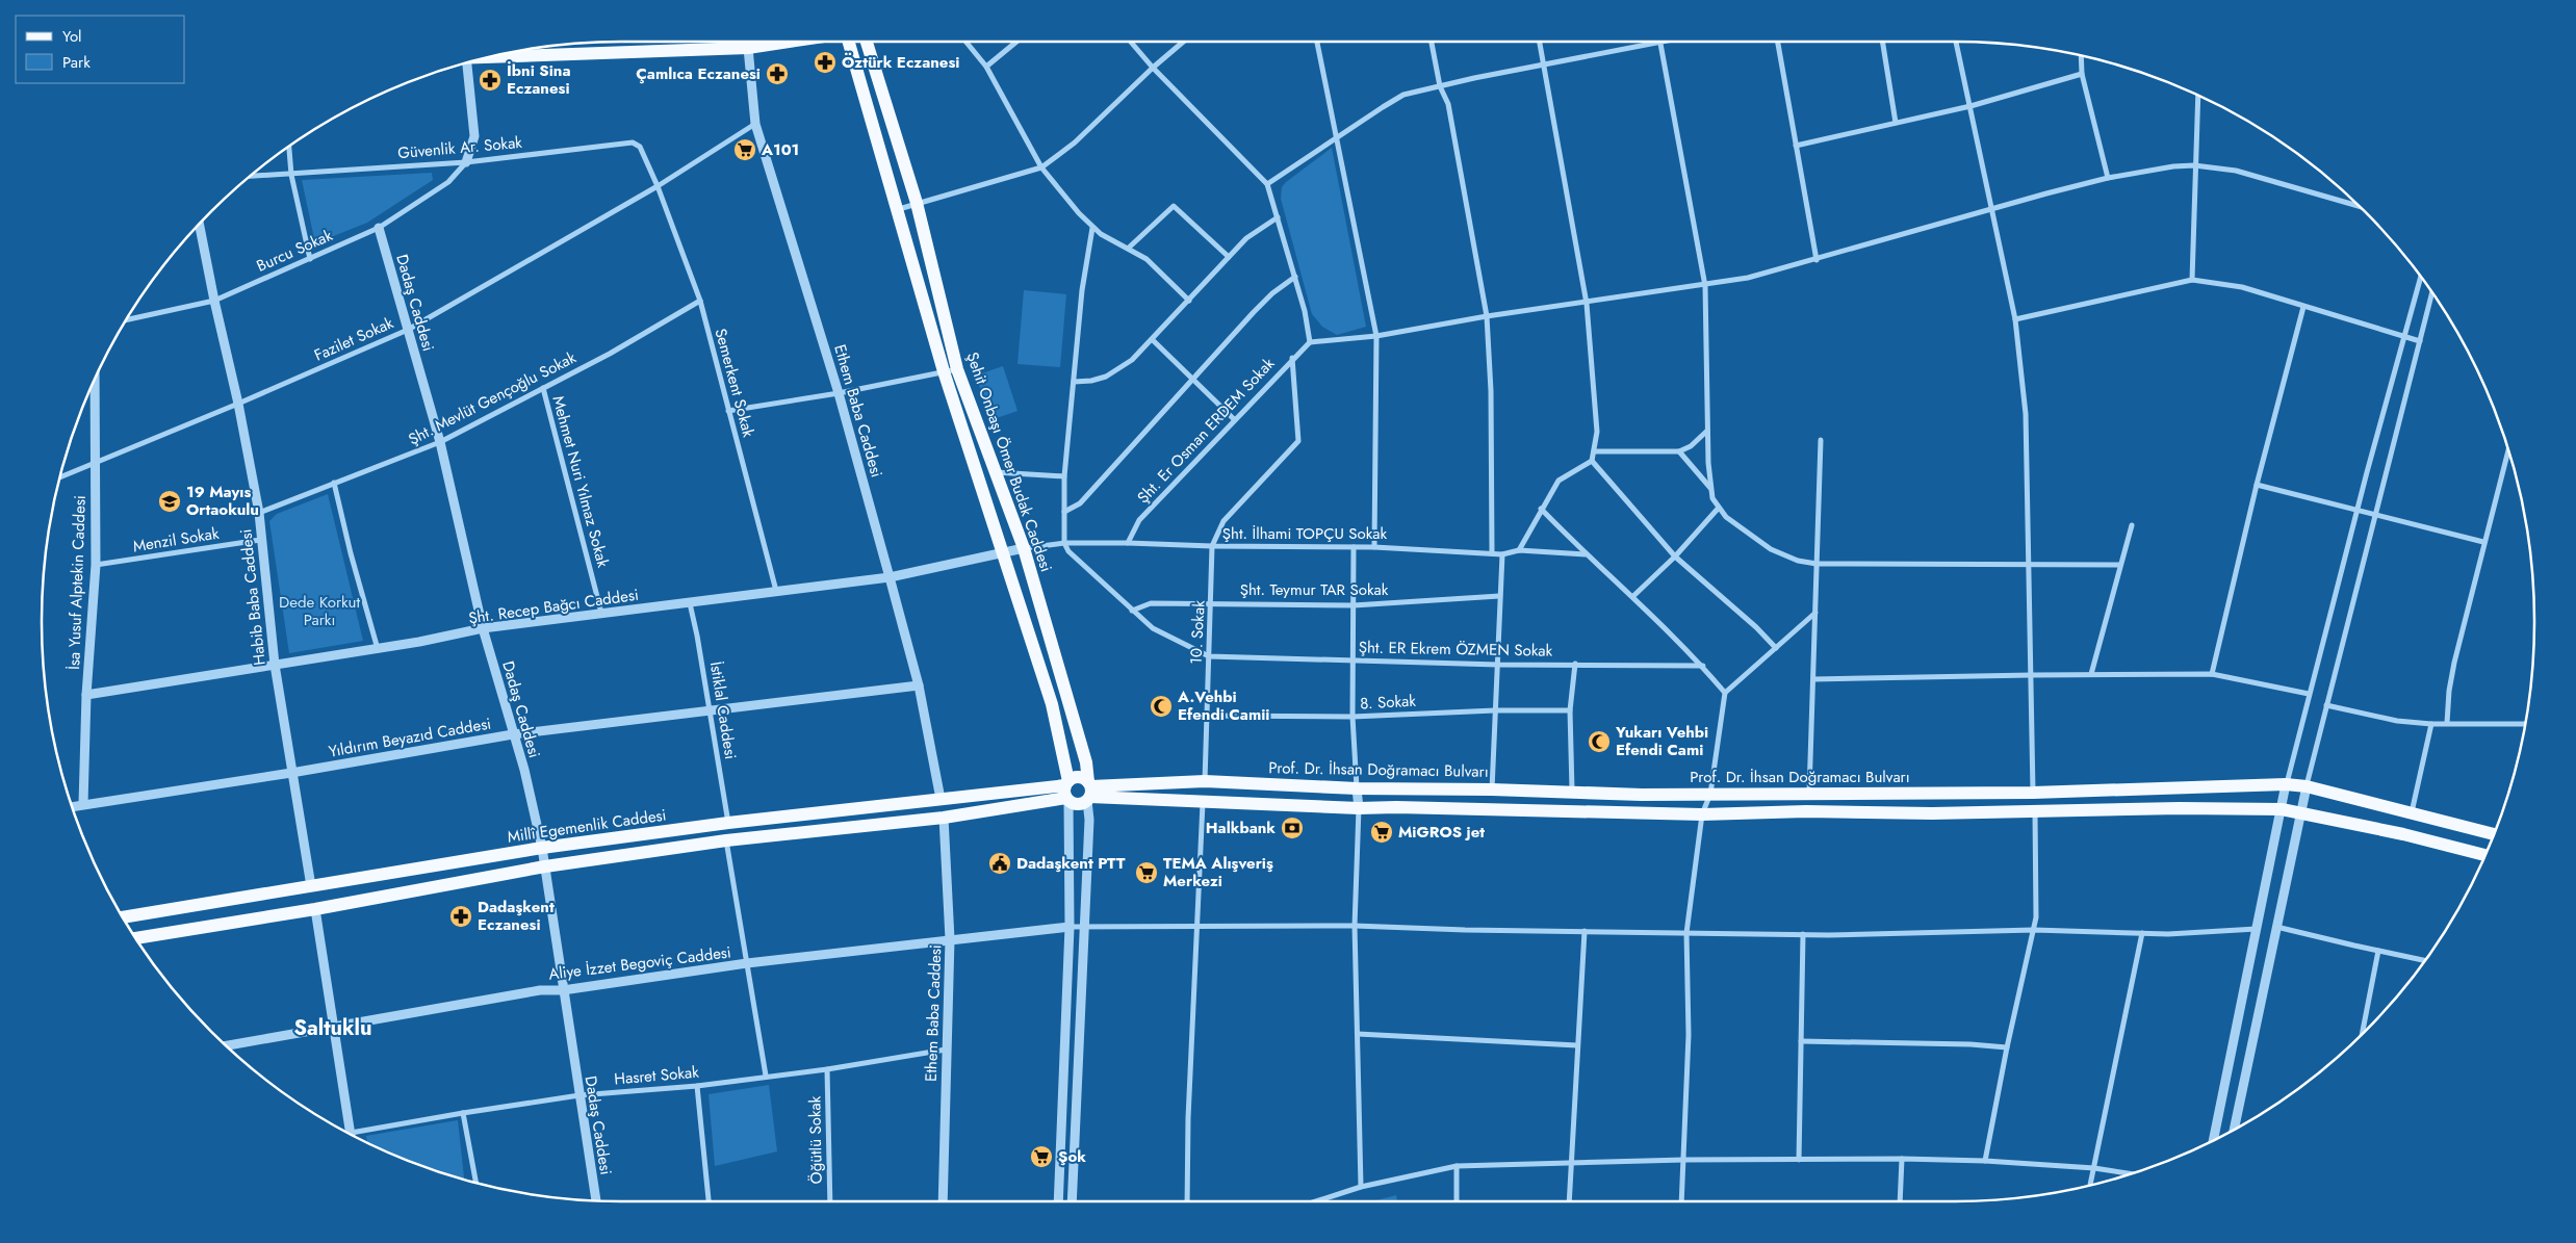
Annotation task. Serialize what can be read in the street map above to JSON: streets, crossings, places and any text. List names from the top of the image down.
{
  "streets": {
    "main road": ["Şehit Onbaşı Ömer Budak Caddesi", "Prof. Dr. İhsan Doğramacı Bulvarı", "Millî Egemenlik Caddesi"],
    "street": [
      "Güvenlik Ar. Sokak",
      "Burcu Sokak",
      "Dadaş Caddesi",
      "Fazilet Sokak",
      "Semerkent Sokak",
      "Şht. Mevlüt Gençoğlu Sokak",
      "Ethem Baba Caddesi",
      "Şht. Er Osman ERDEM Sokak",
      "Mehmet Nuri Yılmaz Sokak",
      "Şht. İlhami TOPÇU Sokak",
      "Menzil Sokak",
      "İsa Yusuf Alptekin Caddesi",
      "Şht. Teymur TAR Sokak",
      "Habib Baba Caddesi",
      "Şht. Recep Bağcı Caddesi",
      "10. Sokak",
      "Şht. ER Ekrem ÖZMEN Sokak",
      "8. Sokak",
      "İstiklal Caddesi",
      "Yıldırım Beyazıd Caddesi",
      "Aliye İzzet Begoviç Caddesi",
      "Hasret Sokak",
      "Öğütlü Sokak"
    ]
  },
  "crossings": [
    ["Güvenlik Ar. Sokak", "Burcu Sokak"],
    ["Güvenlik Ar. Sokak", "Fazilet Sokak"],
    ["Güvenlik Ar. Sokak", "Semerkent Sokak"],
    ["Burcu Sokak", "Dadaş Caddesi"],
    ["Burcu Sokak", "Habib Baba Caddesi"],
    ["Dadaş Caddesi", "Fazilet Sokak"],
    ["Dadaş Caddesi", "Şht. Mevlüt Gençoğlu Sokak"],
    ["Dadaş Caddesi", "Şht. Recep Bağcı Caddesi"],
    ["Dadaş Caddesi", "Yıldırım Beyazıd Caddesi"],
    ["Dadaş Caddesi", "Millî Egemenlik Caddesi"],
    ["Dadaş Caddesi", "Aliye İzzet Begoviç Caddesi"],
    ["Dadaş Caddesi", "Hasret Sokak"],
    ["Fazilet Sokak", "Semerkent Sokak"],
    ["Fazilet Sokak", "Ethem Baba Caddesi"],
    ["Fazilet Sokak", "İsa Yusuf Alptekin Caddesi"],
    ["Fazilet Sokak", "Habib Baba Caddesi"],
    ["Semerkent Sokak", "Şht. Mevlüt Gençoğlu Sokak"],
    ["Semerkent Sokak", "Şht. Recep Bağcı Caddesi"],
    ["Şht. Mevlüt Gençoğlu Sokak", "Mehmet Nuri Yılmaz Sokak"],
    ["Şht. Mevlüt Gençoğlu Sokak", "Habib Baba Caddesi"],
    ["Ethem Baba Caddesi", "Şht. Recep Bağcı Caddesi"],
    ["Ethem Baba Caddesi", "Yıldırım Beyazıd Caddesi"],
    ["Ethem Baba Caddesi", "Millî Egemenlik Caddesi"],
    ["Ethem Baba Caddesi", "Aliye İzzet Begoviç Caddesi"],
    ["Ethem Baba Caddesi", "Hasret Sokak"],
    ["Şht. Er Osman ERDEM Sokak", "Şht. İlhami TOPÇU Sokak"],
    ["Şehit Onbaşı Ömer Budak Caddesi", "Şht. İlhami TOPÇU Sokak"],
    ["Şehit Onbaşı Ömer Budak Caddesi", "Şht. Recep Bağcı Caddesi"],
    ["Şehit Onbaşı Ömer Budak Caddesi", "Prof. Dr. İhsan Doğramacı Bulvarı"],
    ["Şehit Onbaşı Ömer Budak Caddesi", "Millî Egemenlik Caddesi"],
    ["Mehmet Nuri Yılmaz Sokak", "Şht. Recep Bağcı Caddesi"],
    ["Şht. İlhami TOPÇU Sokak", "Şht. Recep Bağcı Caddesi"],
    ["Şht. İlhami TOPÇU Sokak", "10. Sokak"],
    ["Menzil Sokak", "İsa Yusuf Alptekin Caddesi"],
    ["Menzil Sokak", "Habib Baba Caddesi"],
    ["İsa Yusuf Alptekin Caddesi", "Şht. Recep Bağcı Caddesi"],
    ["İsa Yusuf Alptekin Caddesi", "Yıldırım Beyazıd Caddesi"],
    ["Şht. Teymur TAR Sokak", "10. Sokak"],
    ["Habib Baba Caddesi", "Şht. Recep Bağcı Caddesi"],
    ["Habib Baba Caddesi", "Yıldırım Beyazıd Caddesi"],
    ["Habib Baba Caddesi", "Millî Egemenlik Caddesi"],
    ["Şht. Recep Bağcı Caddesi", "İstiklal Caddesi"],
    ["10. Sokak", "Şht. ER Ekrem ÖZMEN Sokak"],
    ["10. Sokak", "8. Sokak"],
    ["10. Sokak", "Prof. Dr. İhsan Doğramacı Bulvarı"],
    ["İstiklal Caddesi", "Yıldırım Beyazıd Caddesi"],
    ["İstiklal Caddesi", "Millî Egemenlik Caddesi"],
    ["Hasret Sokak", "Öğütlü Sokak"]
  ],
  "districts": ["Saltuklu"],
  "parks": ["Dede Korkut Parkı"],
  "places": {
    "pharmacy": [
      "Öztürk Eczanesi",
      "Çamlıca Eczanesi",
      "İbni Sina Eczanesi",
      "Dadaşkent Eczanesi"
    ],
    "supermarket": [
      "A101",
      "MiGROS jet",
      "TEMA Alışveriş Merkezi",
      "Şok"
    ],
    "school or university": ["19 Mayıs Ortaokulu"],
    "mosque": ["A.Vehbi Efendi Camii", "Yukarı Vehbi Efendi Cami"],
    "bank": ["Halkbank"],
    "public building": ["Dadaşkent PTT"]
  },
  "legend": ["Yol", "Park"]
}
